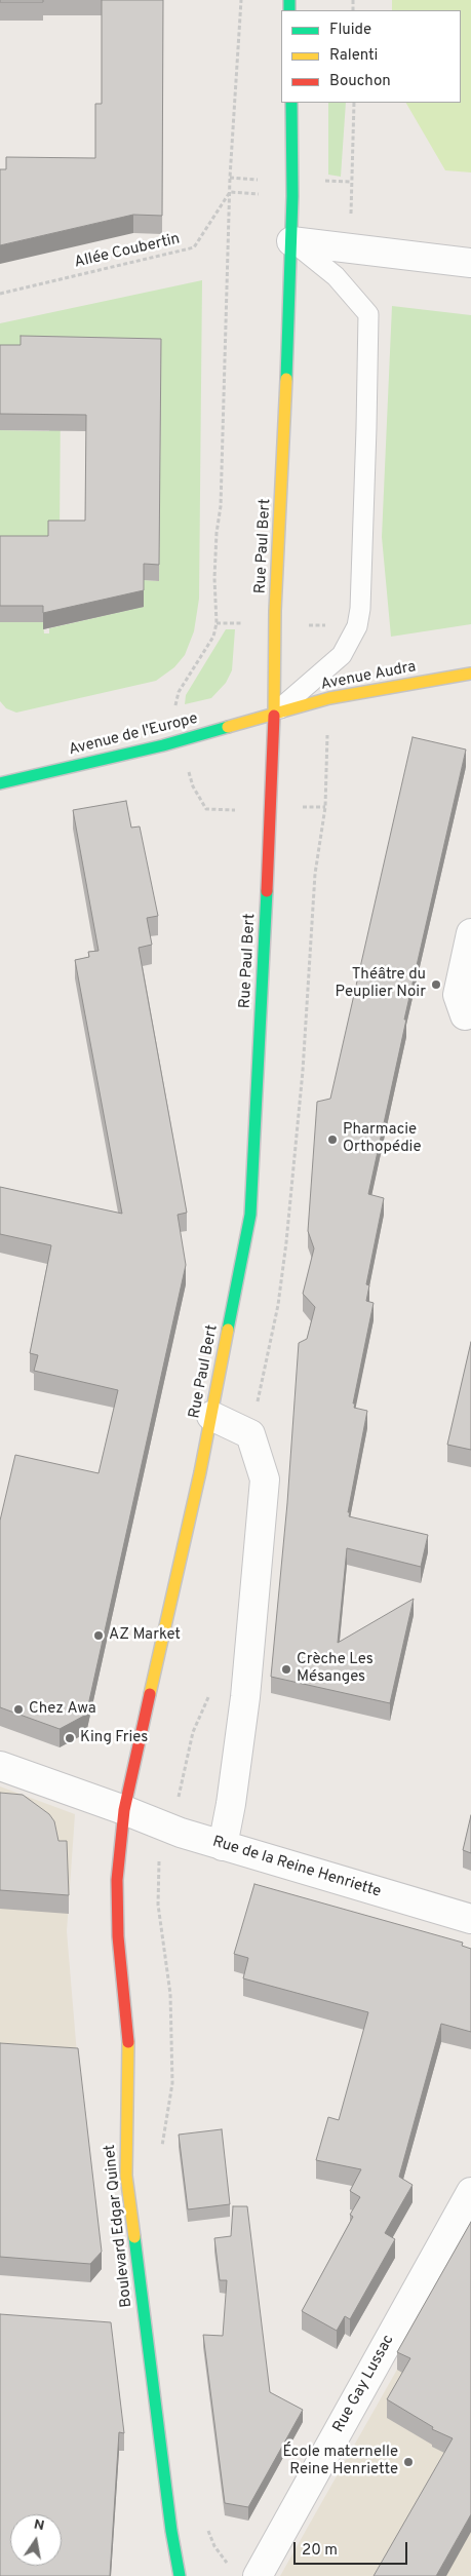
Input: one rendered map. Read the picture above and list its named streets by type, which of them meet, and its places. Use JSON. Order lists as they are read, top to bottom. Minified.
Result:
{"streets":{"street":["Rue Paul Bert","Avenue Audra","Avenue de l'Europe","Rue de la Reine Henriette","Boulevard Edgar Quinet","Rue Gay Lussac"],"path":["Allée Coubertin"]},"crossings":[["Rue Paul Bert","Avenue Audra"],["Rue Paul Bert","Avenue de l'Europe"],["Rue Paul Bert","Rue de la Reine Henriette"],["Rue Paul Bert","Boulevard Edgar Quinet"],["Avenue Audra","Avenue de l'Europe"],["Rue de la Reine Henriette","Boulevard Edgar Quinet"]],"places":["Théâtre du Peuplier Noir","Pharmacie Orthopédie","AZ Market","Crèche Les Mésanges","Chez Awa","King Fries","École maternelle Reine Henriette"],"legend":["Fluide","Ralenti","Bouchon"],"scale_bar":"20 m","north":"top"}
